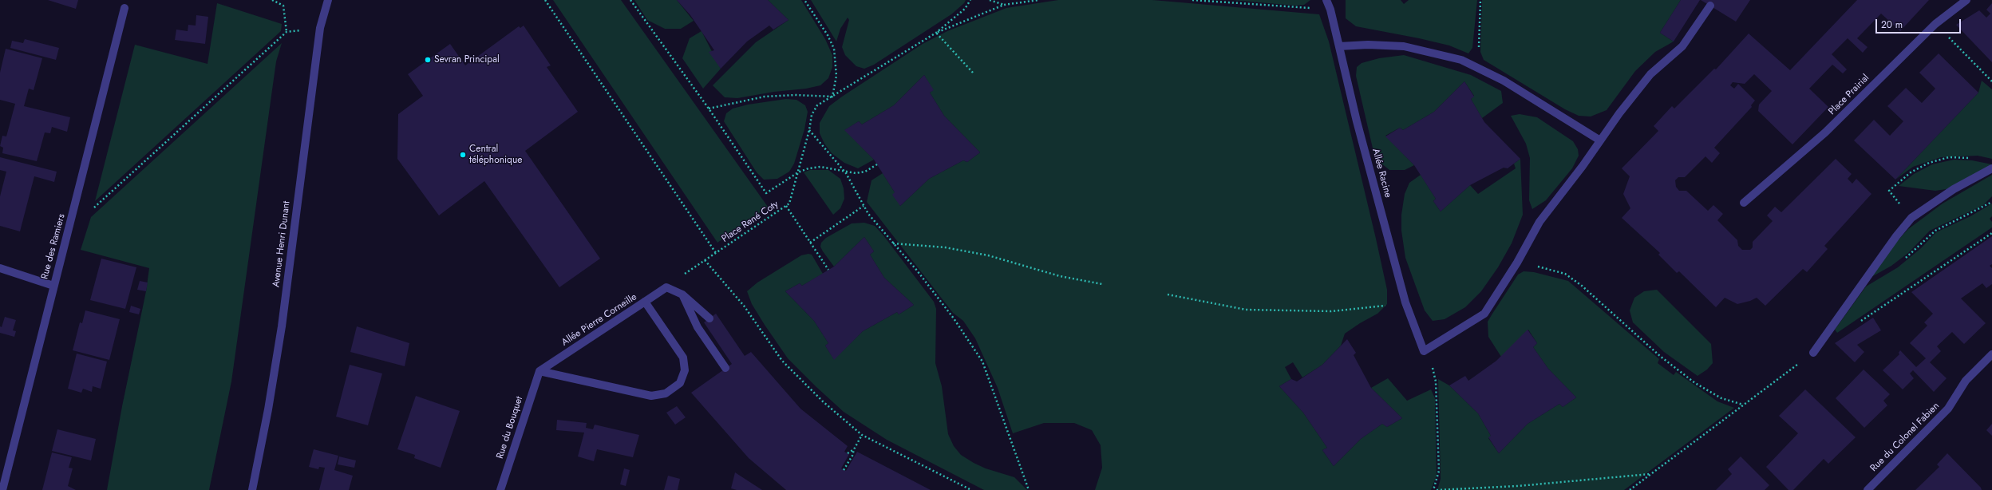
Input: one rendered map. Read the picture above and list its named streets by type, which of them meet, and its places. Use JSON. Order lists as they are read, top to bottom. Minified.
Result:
{"streets":{"street":["Place Prairial","Allée Racine","Avenue Henri Dunant","Rue des Ramiers","Allée Pierre Corneille","Rue du Bouquet","Rue du Colonel Fabien"],"path":["Place René Coty"]},"crossings":[["Allée Pierre Corneille","Rue du Bouquet"]],"places":["Sevran Principal","Central téléphonique"],"scale_bar":"20 m"}
